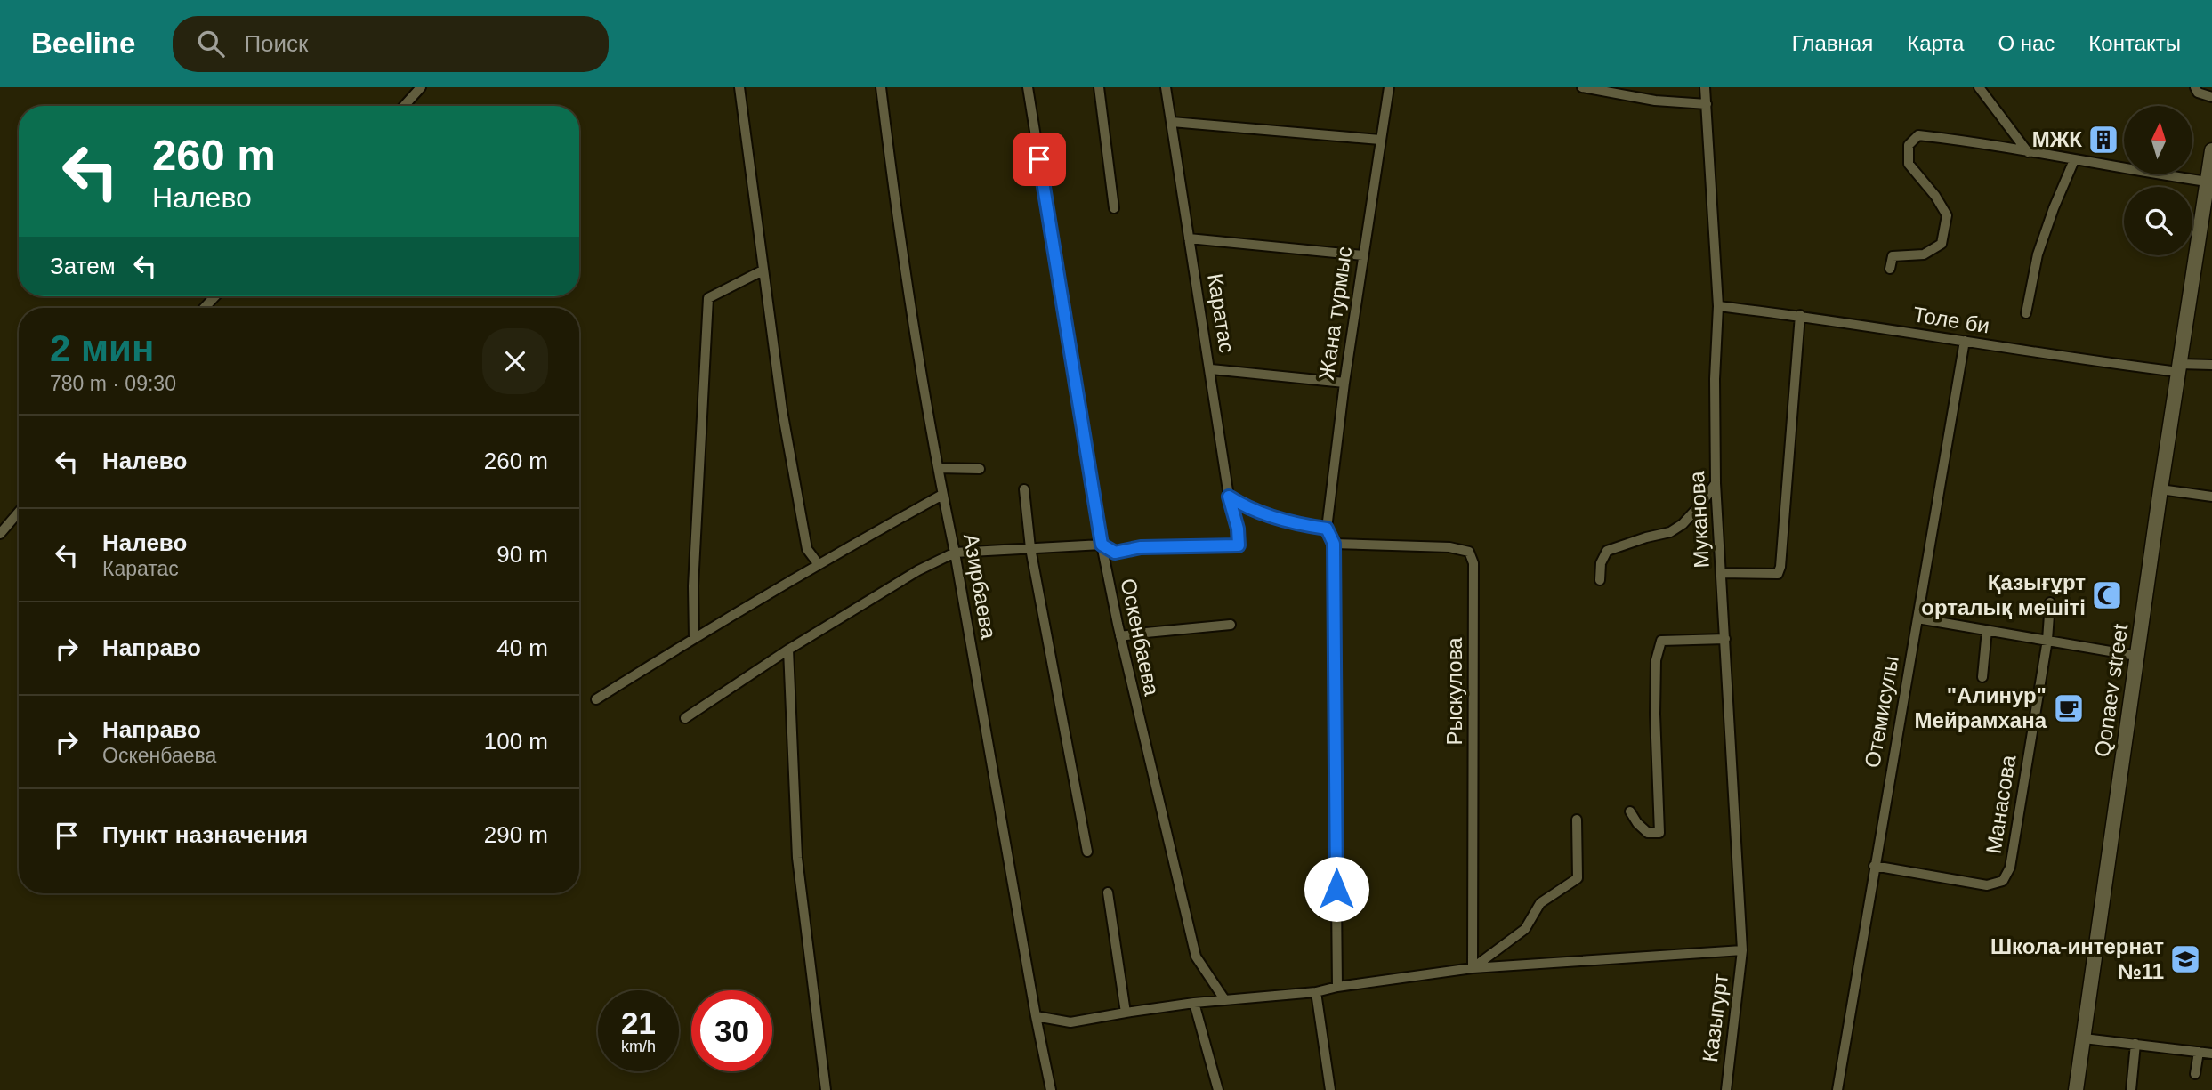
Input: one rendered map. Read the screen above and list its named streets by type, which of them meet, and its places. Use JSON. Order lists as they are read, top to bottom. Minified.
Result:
{"streets":{"main road":["Qonaev street"],"street":["Каратас","Жана турмыс","Толе би","Муканова","Азирбаева","Оскенбаева","Рыскулова","Отемисулы","Манасова","Казыгурт"]},"crossings":[["Каратас","Оскенбаева"],["Толе би","Муканова"],["Толе би","Qonaev street"],["Толе би","Отемисулы"],["Муканова","Казыгурт"],["Отемисулы","Манасова"]],"places":{"building":["МЖК"],"mosque":["Қазығұрт орталық мешіті"],"cafe":["\"Алинур\" Мейрамхана"],"school or university":["Школа-интернат №11"]},"north":"top","page":{"header":"Beeline","search":"Поиск","nav":["Главная","Карта","О нас","Контакты"],"turn":["260 m","Налево"],"then":"Затем","heading":["2 мин","780 m · 09:30"],"list":[{"name":"Налево","value":"260 m"},{"name":"Налево","note":"Каратас","value":"90 m"},{"name":"Направо","value":"40 m"},{"name":"Направо","note":"Оскенбаева","value":"100 m"},{"name":"Пункт назначения","value":"290 m"}],"speed":"21 km/h","limit":"30"}}
